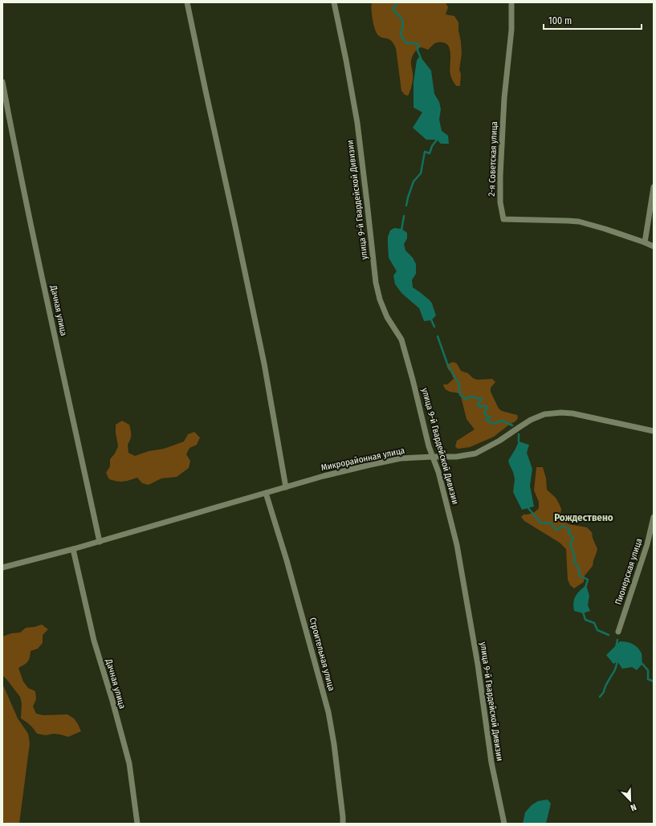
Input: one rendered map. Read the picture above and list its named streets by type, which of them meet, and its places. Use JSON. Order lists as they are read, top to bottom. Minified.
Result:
{"streets":{"street":["2-я Советская улица","улица 9-й Гвардейской Дивизии","Дачная улица","Микрорайонная улица","Пионерская улица","Строительная улица"]},"crossings":[["улица 9-й Гвардейской Дивизии","Микрорайонная улица"],["Дачная улица","Микрорайонная улица"],["Микрорайонная улица","Строительная улица"]],"districts":["Рождествено"],"scale_bar":"100 m","north":"bottom right"}
